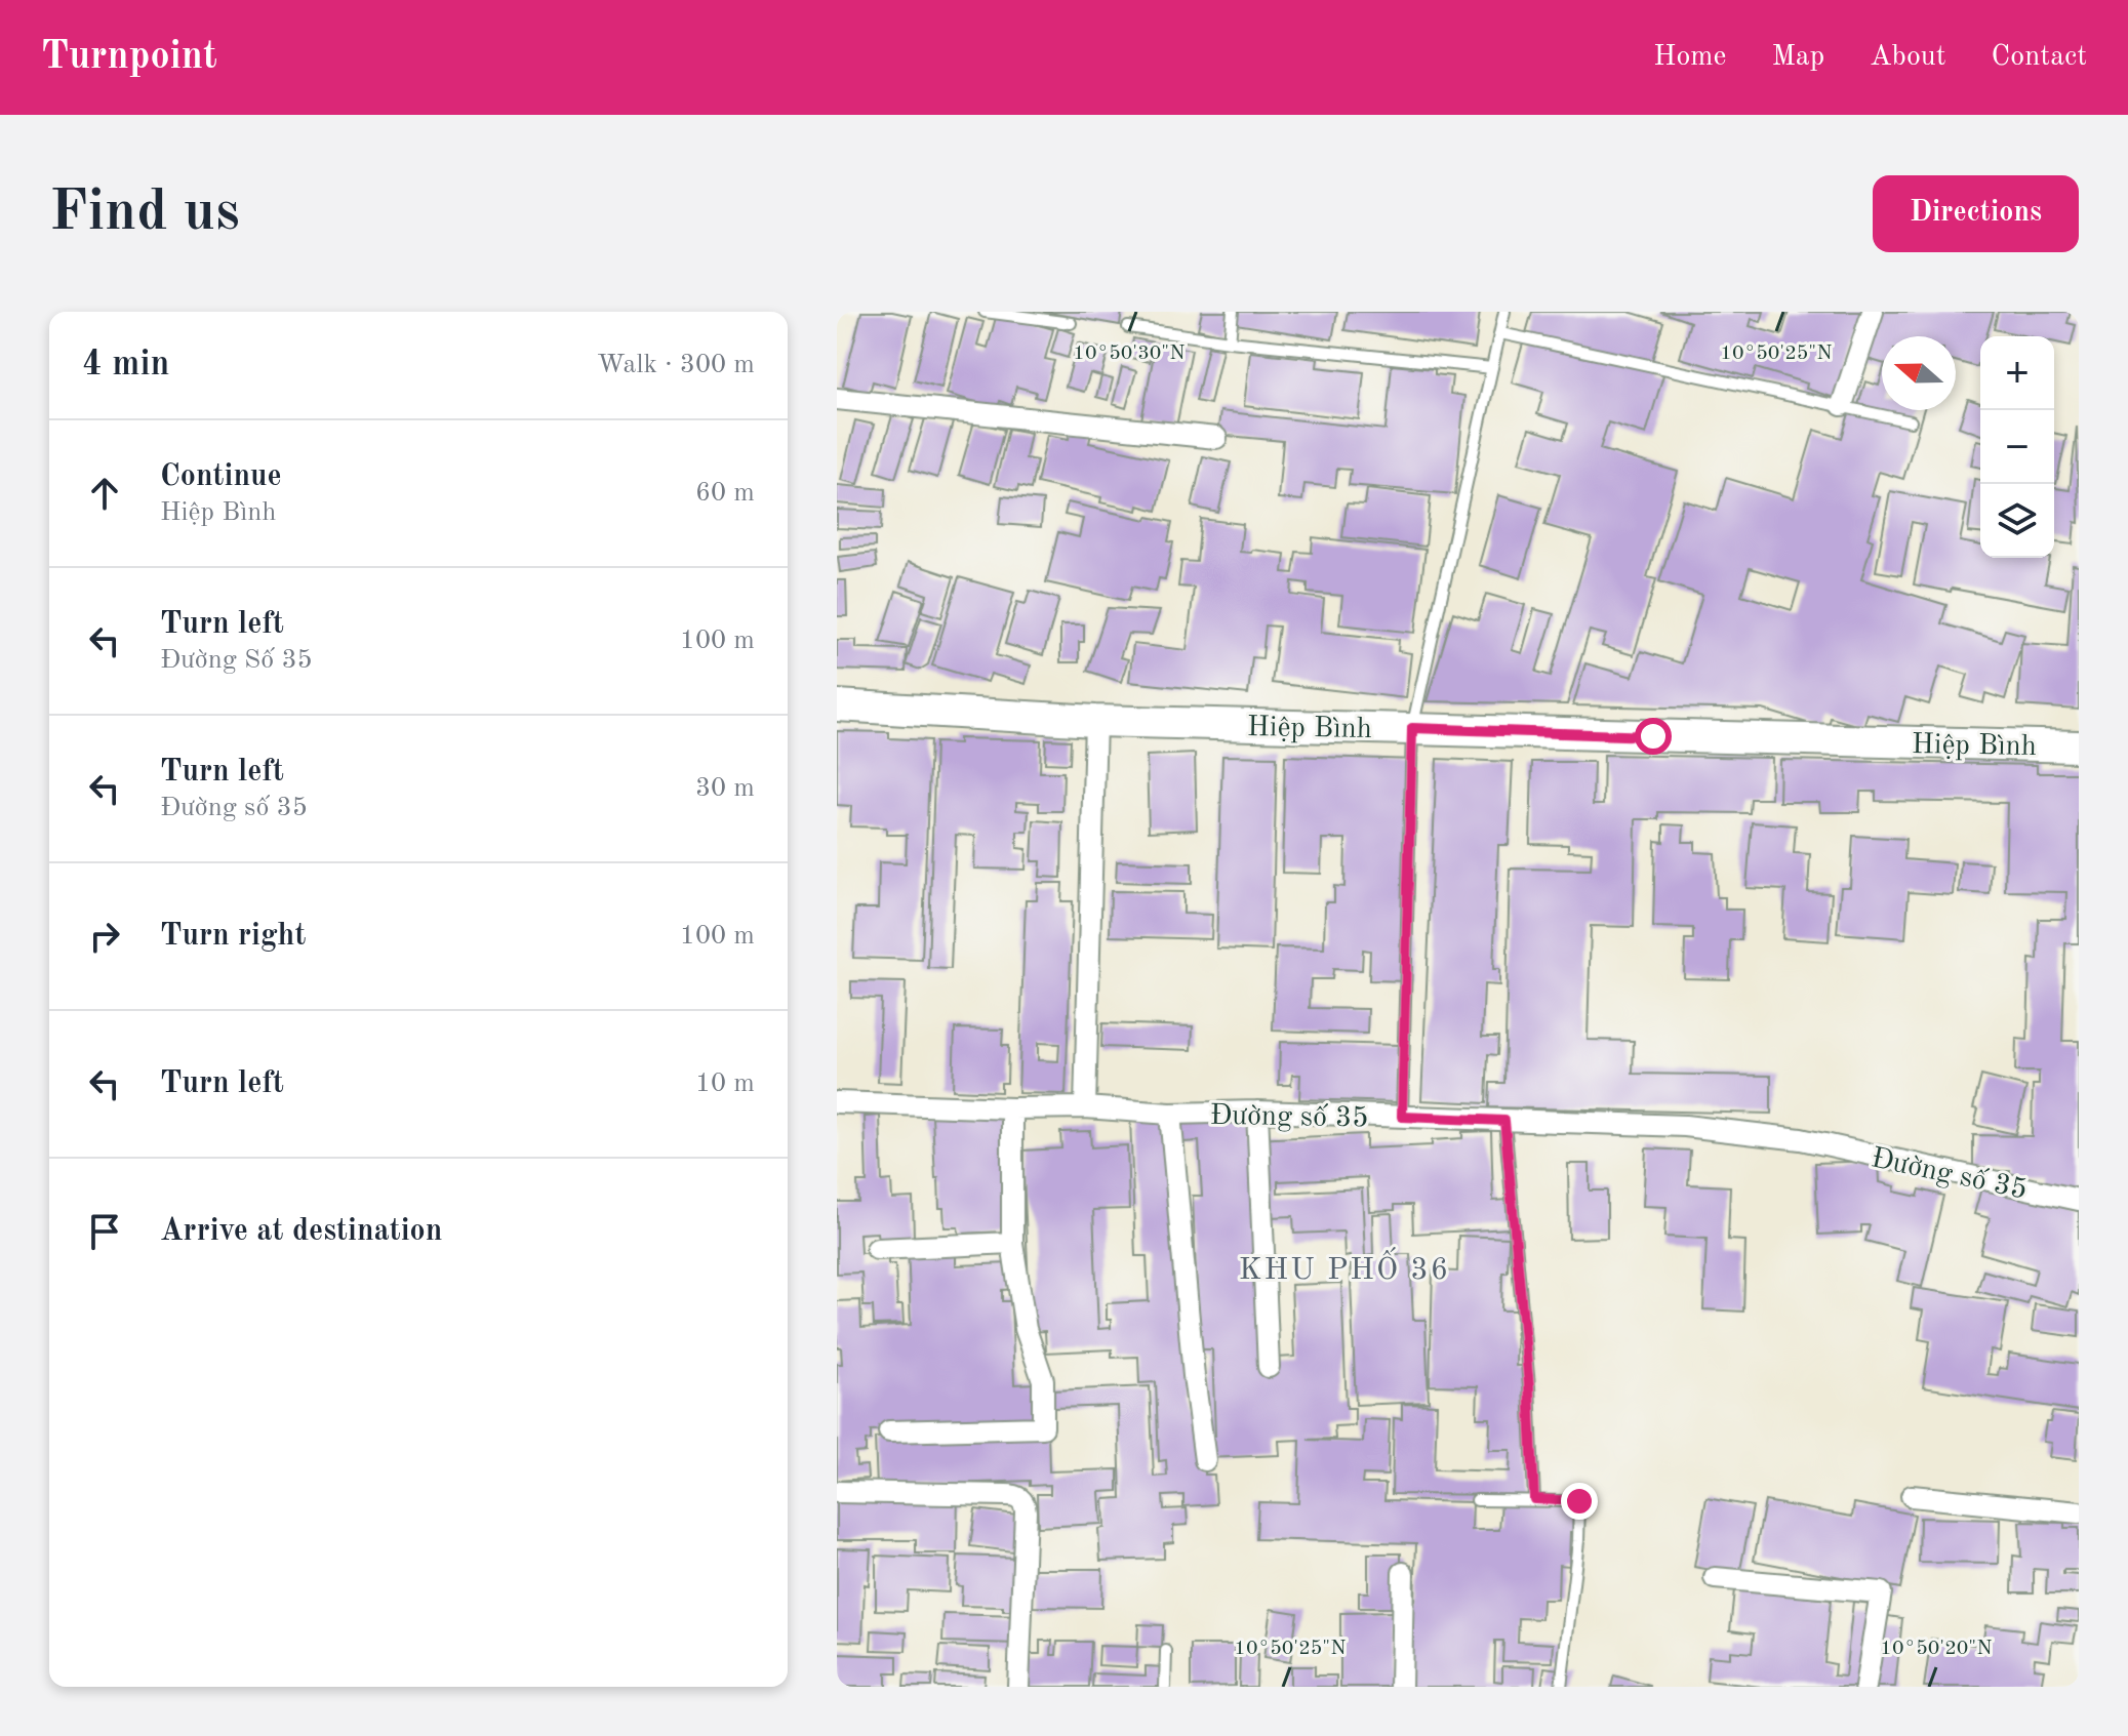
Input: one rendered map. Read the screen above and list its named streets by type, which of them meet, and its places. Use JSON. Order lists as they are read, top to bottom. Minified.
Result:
{"streets":{"main road":["Hiệp Bình"],"street":["Đường số 35"]},"crossings":[["Hiệp Bình","Đường số 35"]],"districts":["KHU PHỐ 36"],"north":"left","page":{"header":"Turnpoint","nav":["Home","Map","About","Contact"],"buttons":"Directions","title":"Find us","heading":["4 min","Walk · 300 m"],"map_buttons":["+","−"],"list":[["Continue","Hiệp Bình","60 m"],["Turn left","Đường Số 35","100 m"],["Turn left","Đường số 35","30 m"],["Turn right","100 m"],["Turn left","10 m"],"Arrive at destination"]},"coordinates":["10°50'30\"N","10°50'25\"N","10°50'20\"N"]}
